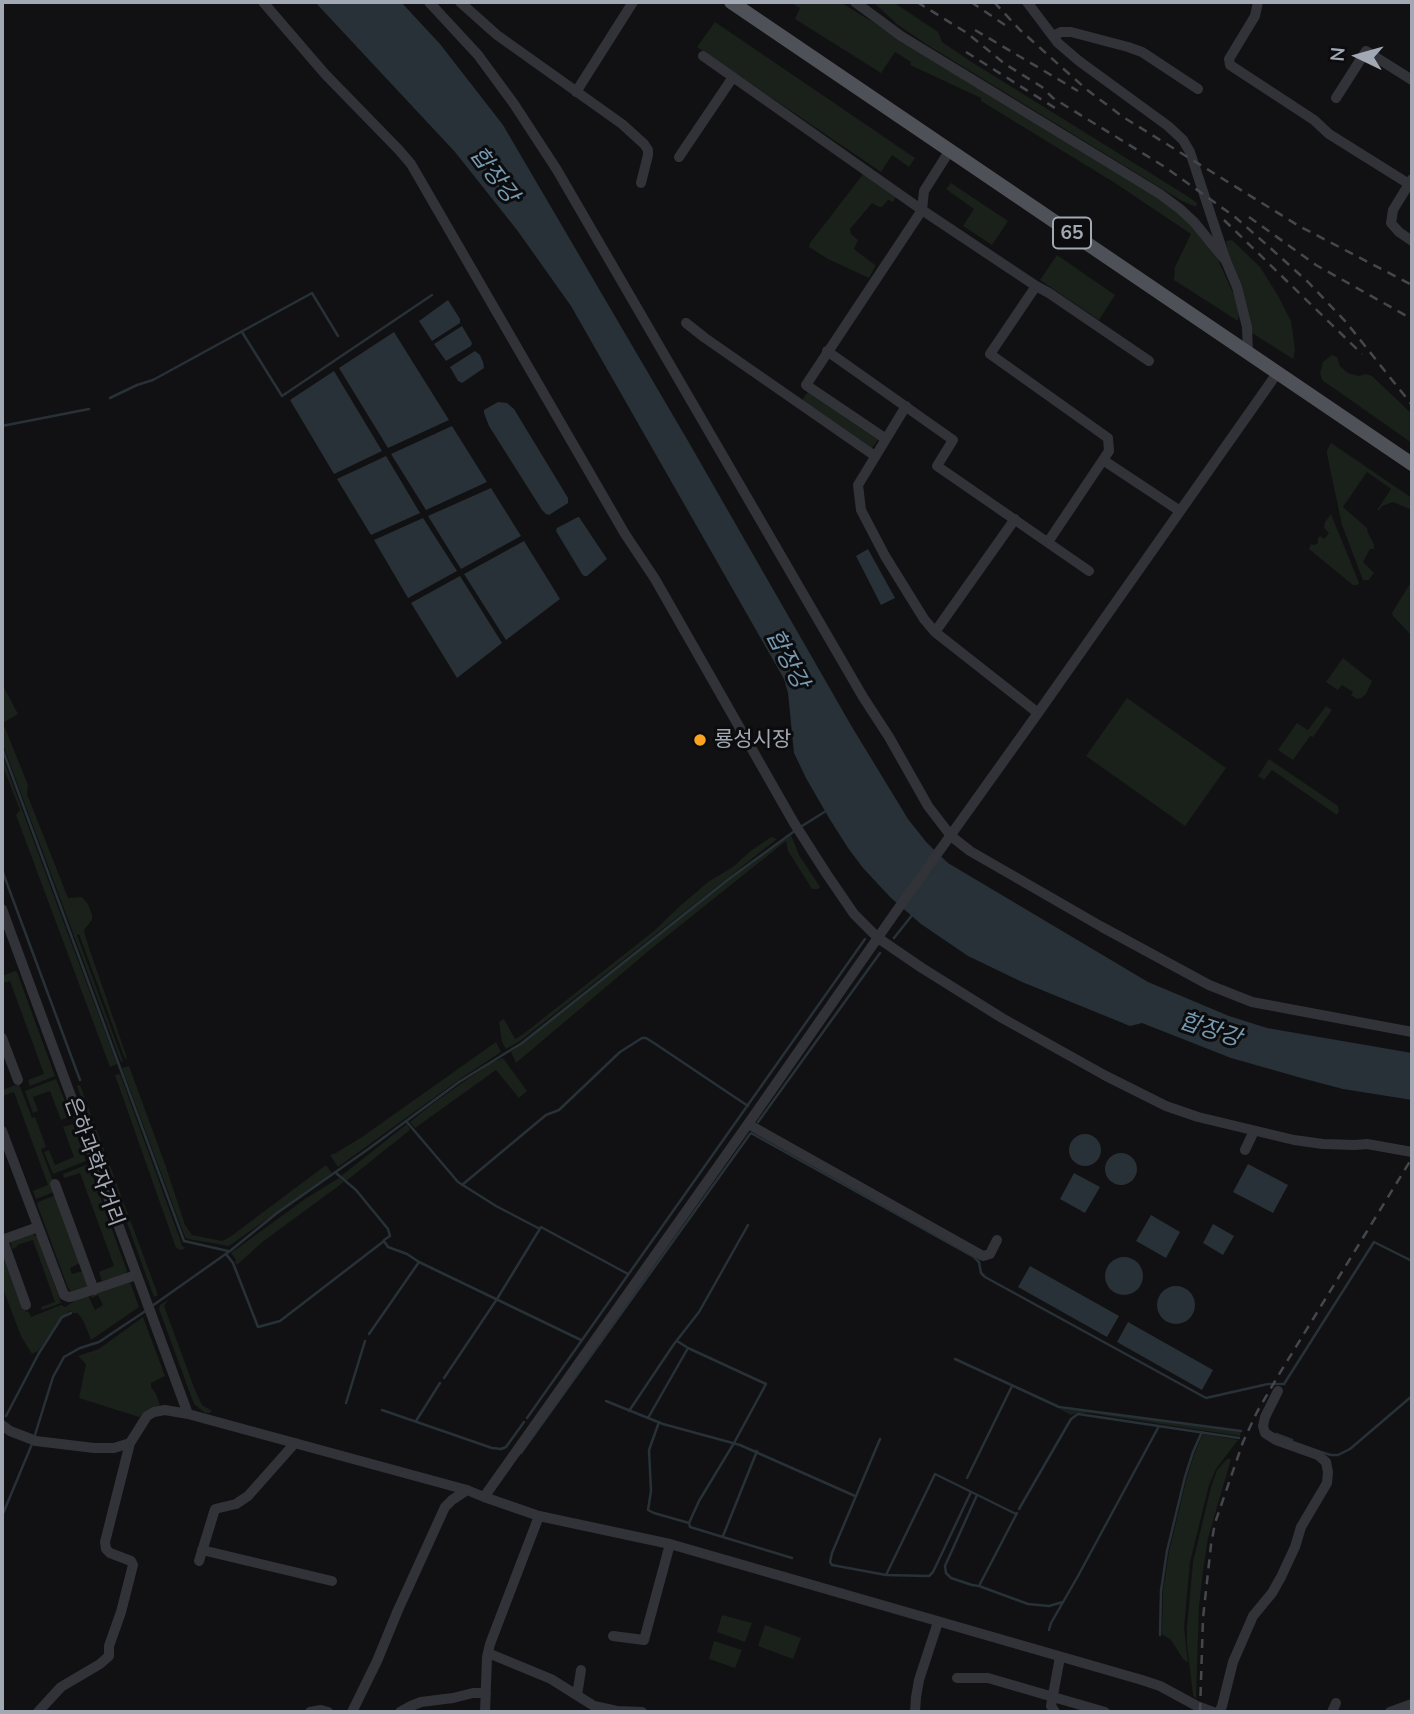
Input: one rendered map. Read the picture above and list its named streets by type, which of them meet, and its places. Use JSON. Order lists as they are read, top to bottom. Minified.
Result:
{"streets":{"main road":["65"],"street":["은하과학자거리"]},"water":["합장강"],"places":["룡성시장"],"north":"left"}
